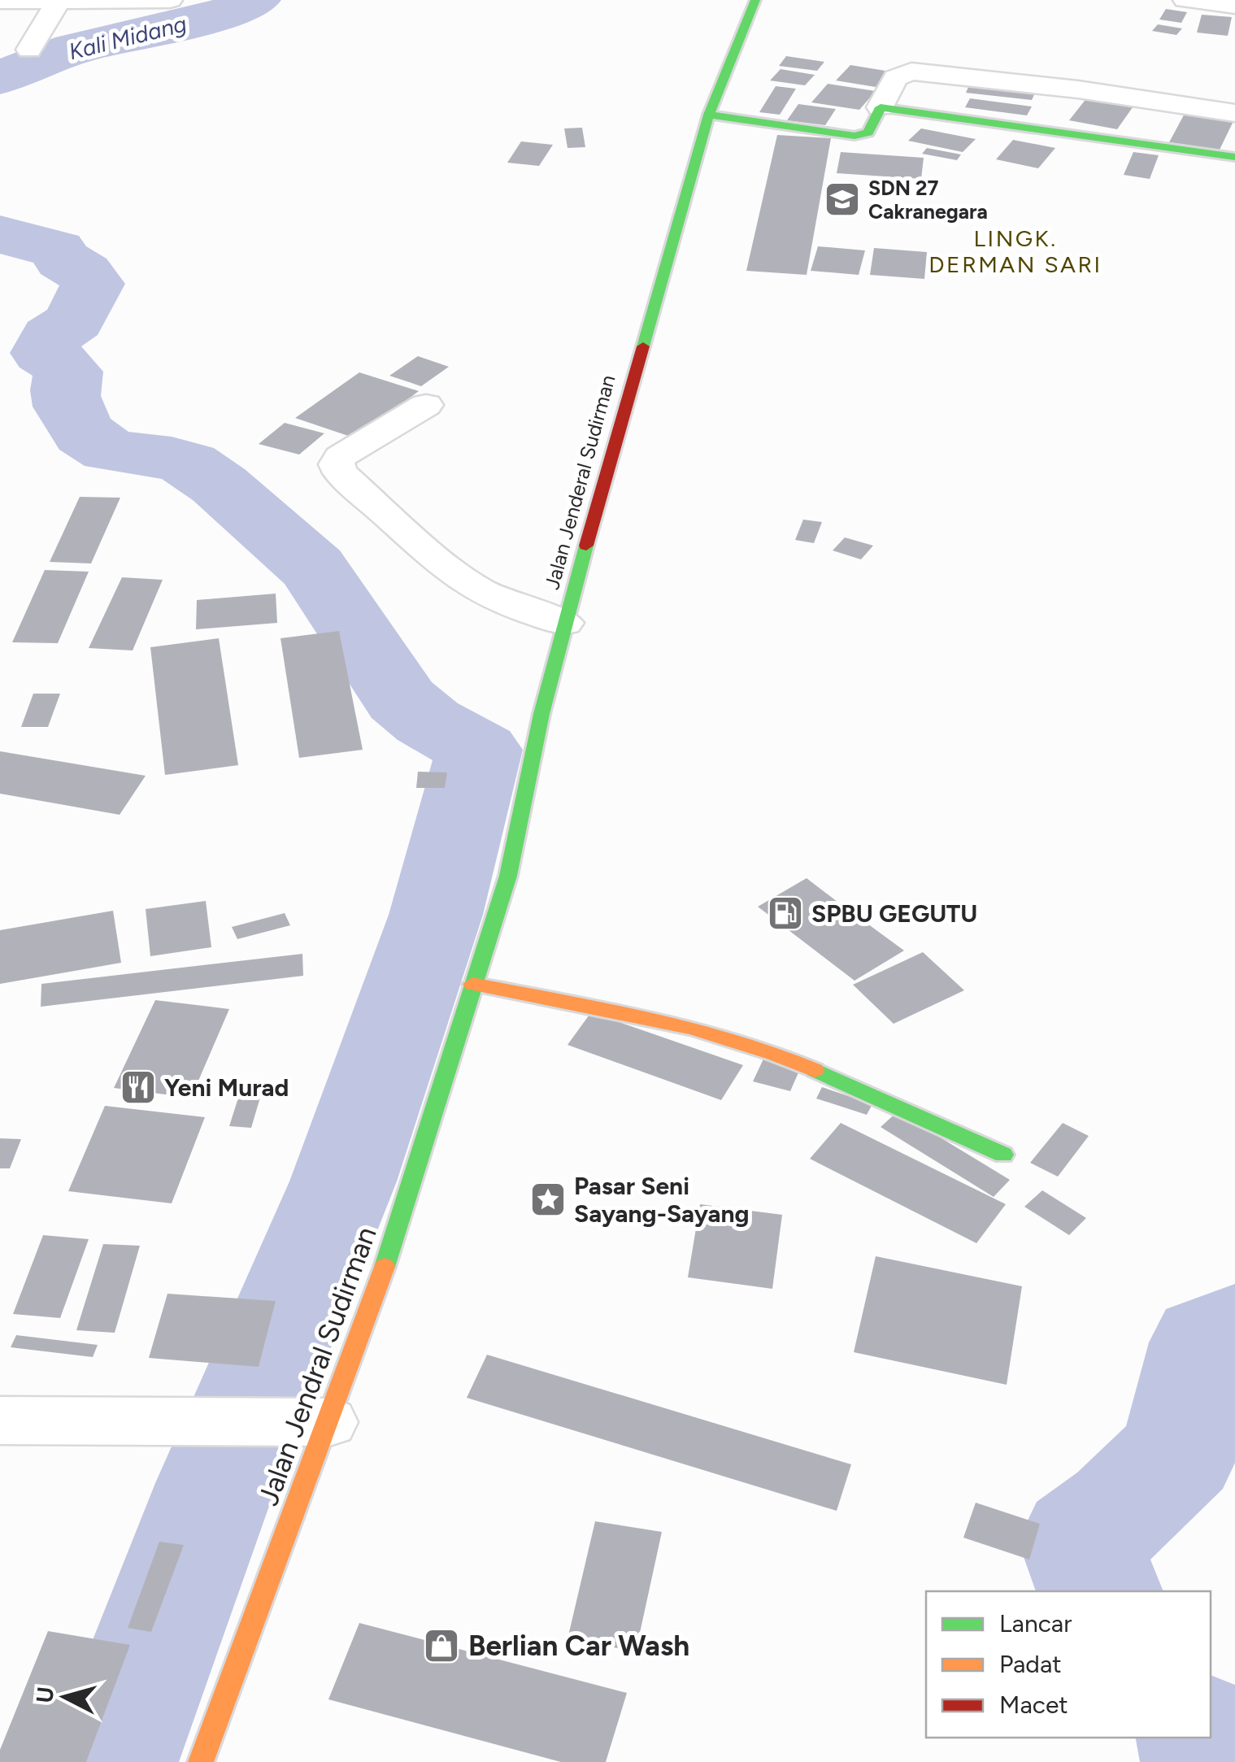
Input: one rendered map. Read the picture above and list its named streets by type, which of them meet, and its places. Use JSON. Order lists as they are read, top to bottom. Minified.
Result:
{"streets":{"main road":["Jalan Jenderal Sudirman","Jalan Jendral Sudirman"]},"crossings":[["Jalan Jenderal Sudirman","Jalan Jendral Sudirman"]],"districts":["LINGK. DERMAN SARI"],"water":["Kali Midang"],"places":{"school or university":["SDN 27 Cakranegara"],"fuel station":["SPBU GEGUTU"],"restaurant":["Yeni Murad"],"place":["Pasar Seni Sayang-Sayang"],"shop":["Berlian Car Wash"]},"legend":["Lancar","Padat","Macet"],"north":"left"}
